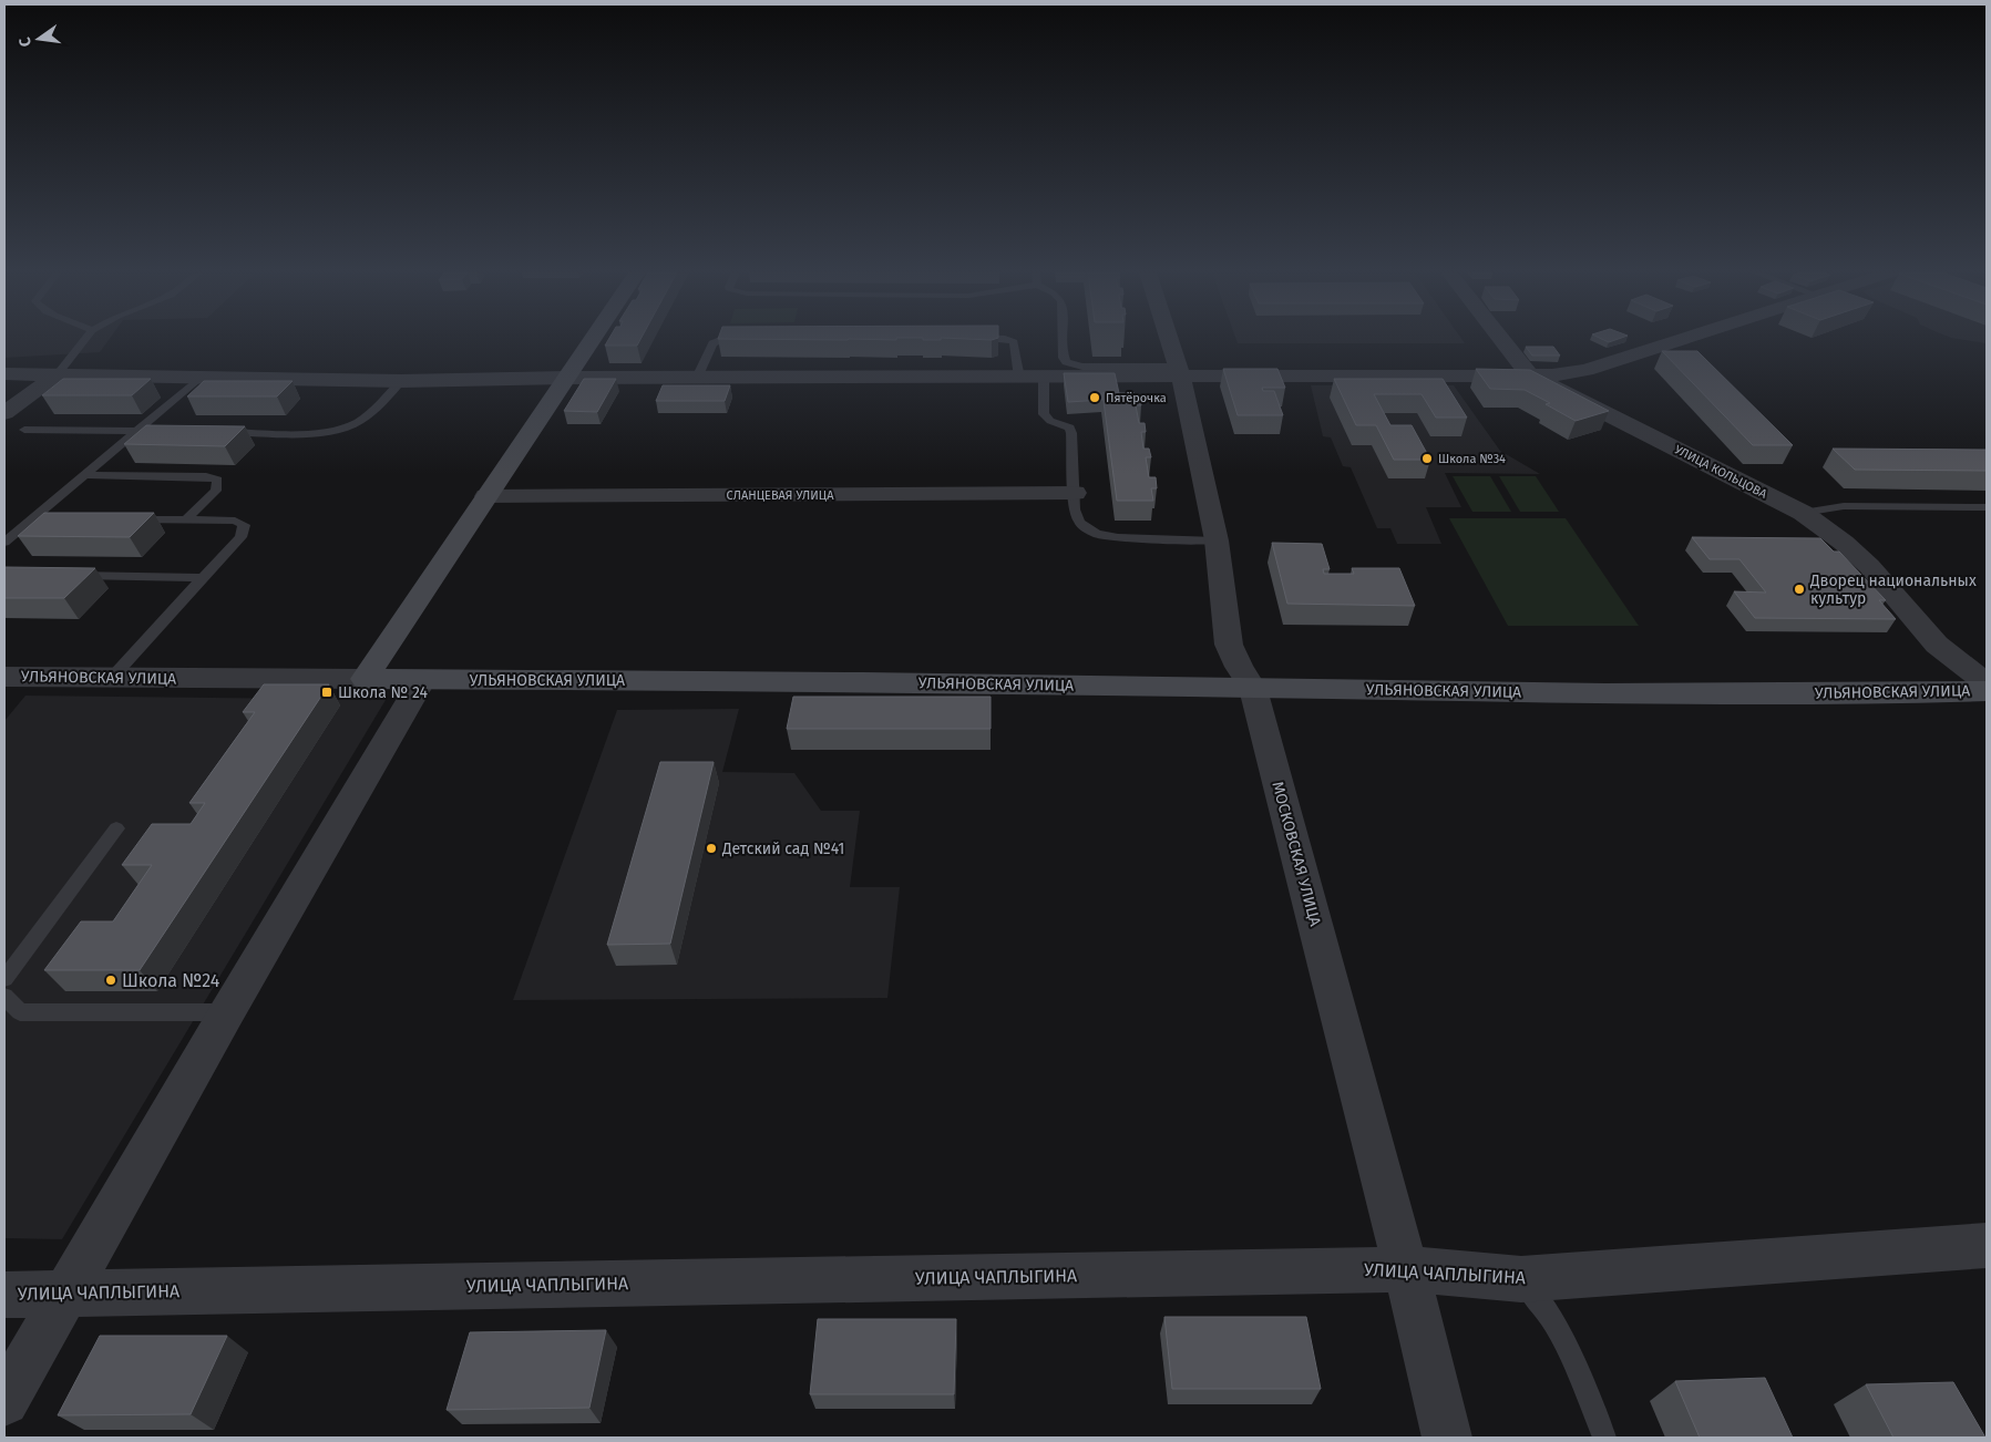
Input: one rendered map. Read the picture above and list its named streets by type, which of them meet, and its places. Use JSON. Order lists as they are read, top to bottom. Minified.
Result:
{"streets":{"main road":["УЛЬЯНОВСКАЯ УЛИЦА"],"street":["УЛИЦА КОЛЬЦОВА","СЛАНЦЕВАЯ УЛИЦА","МОСКОВСКАЯ УЛИЦА","УЛИЦА ЧАПЛЫГИНА"]},"crossings":[["УЛЬЯНОВСКАЯ УЛИЦА","МОСКОВСКАЯ УЛИЦА"],["МОСКОВСКАЯ УЛИЦА","УЛИЦА ЧАПЛЫГИНА"]],"places":{"other":["Пятёрочка","Школа №34","Дворец национальных культур","Детский сад №41","Школа №24"],"transit":["Школа № 24"]},"north":"left"}
